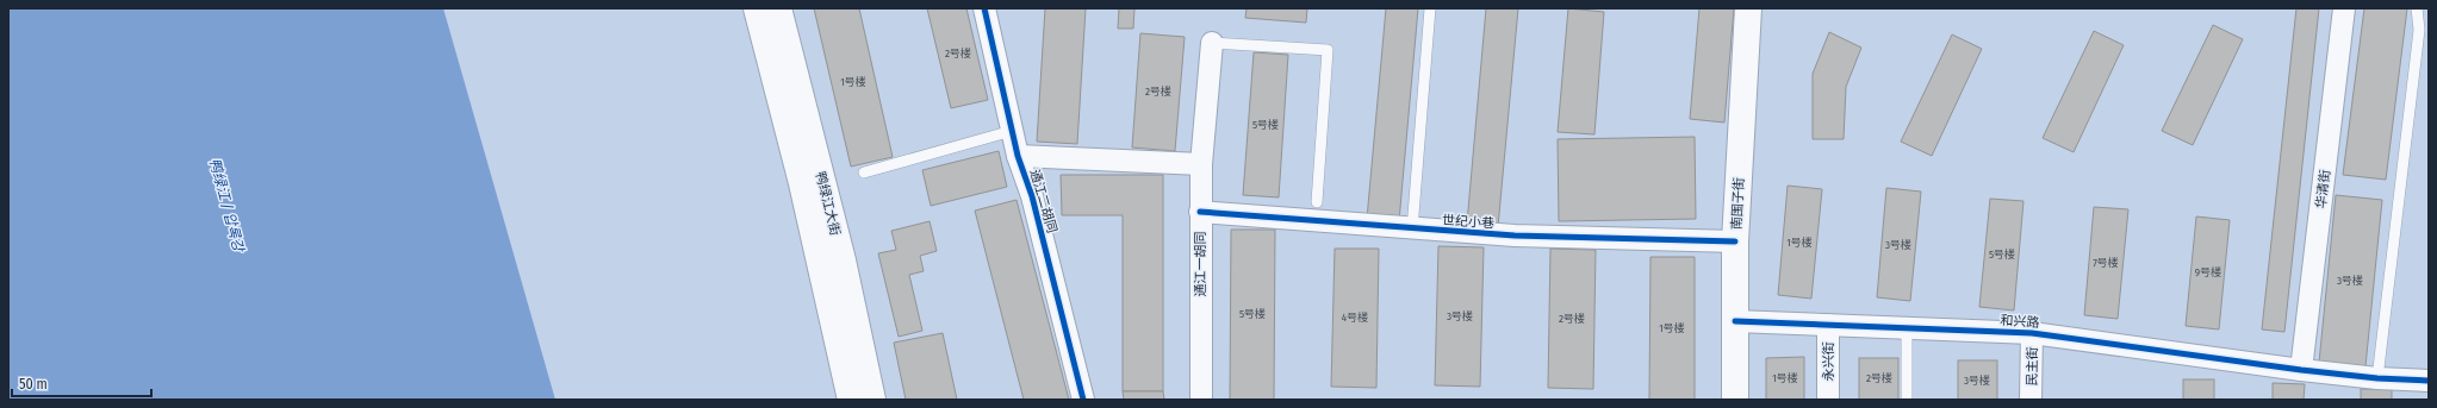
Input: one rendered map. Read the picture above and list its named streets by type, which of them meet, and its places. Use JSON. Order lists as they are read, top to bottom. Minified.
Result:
{"streets":{"main road":["鸭绿江大街","南围子街"],"street":["华清街","通江二胡同","世纪小巷","通江一胡同","和兴路","永兴街","民主街"]},"crossings":[["华清街","和兴路"],["南围子街","世纪小巷"],["南围子街","和兴路"],["世纪小巷","通江一胡同"],["和兴路","永兴街"],["和兴路","民主街"]],"water":["鸭绿江 / 압록강"],"house_numbers":["2号楼","1号楼","2号楼","5号楼","1号楼","3号楼","5号楼","7号楼","9号楼","3号楼","5号楼","3号楼","4号楼","2号楼","1号楼","1号楼","2号楼","3号楼"],"scale_bar":"50 m"}
